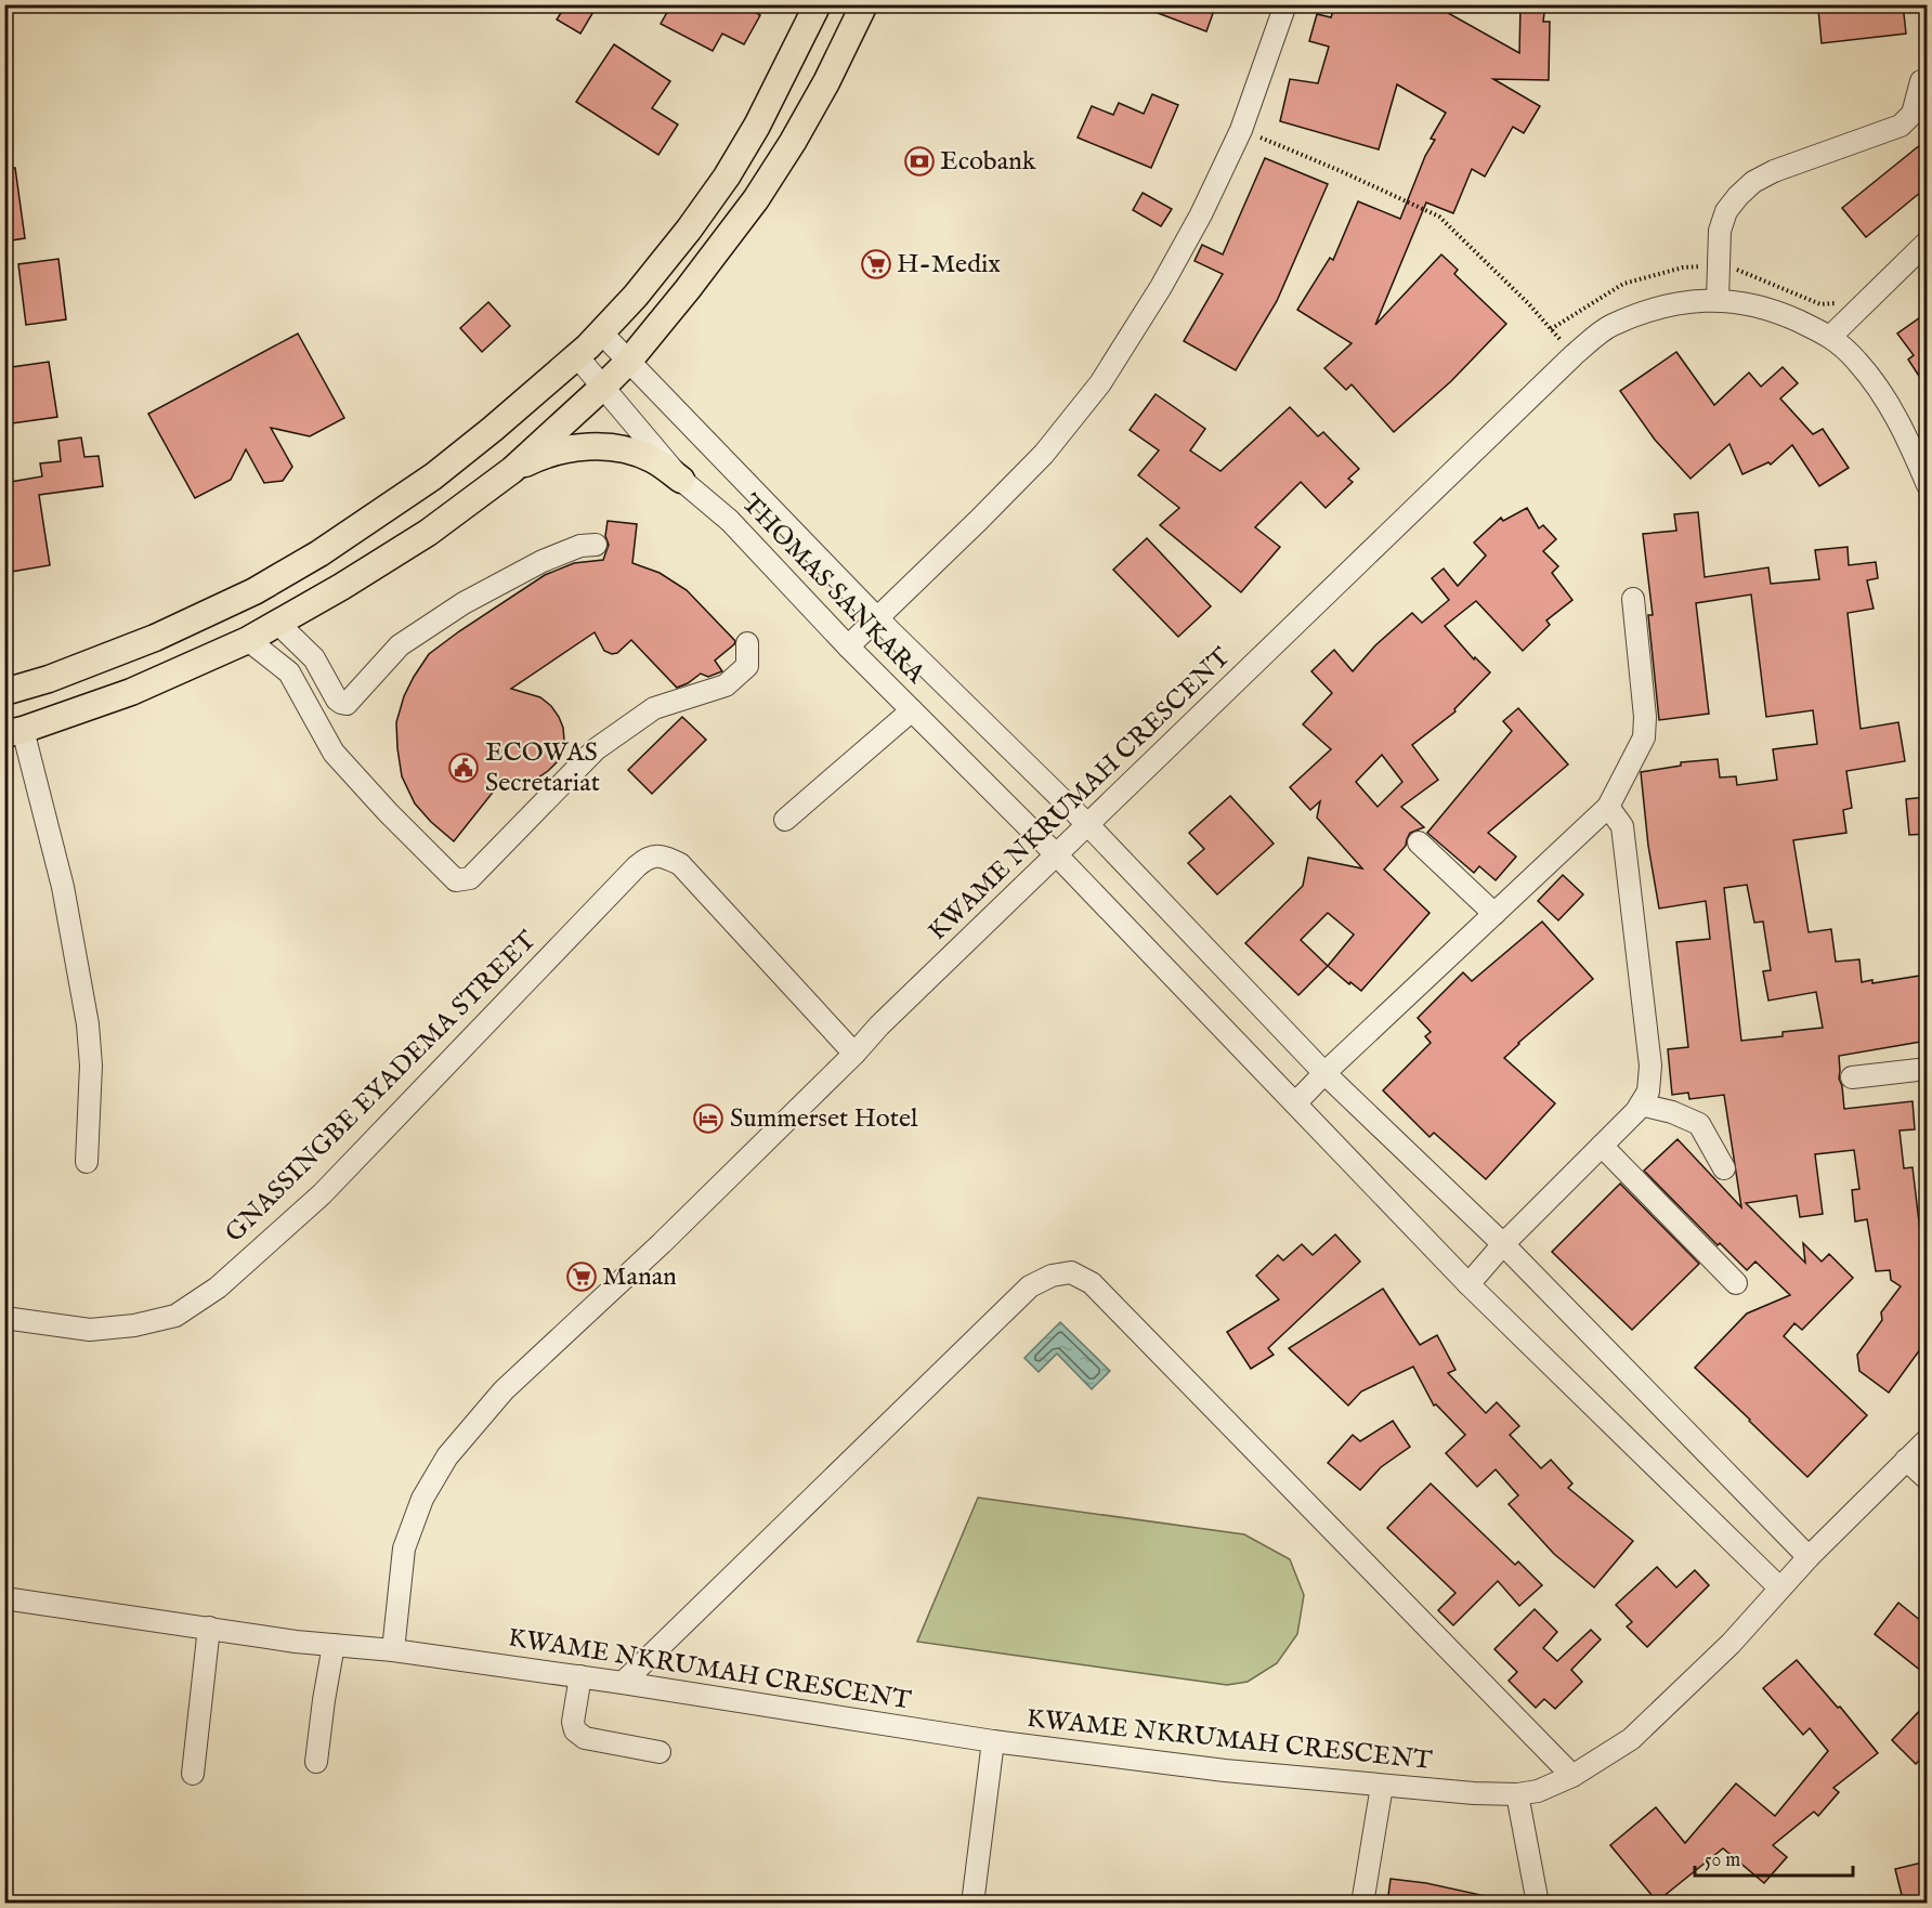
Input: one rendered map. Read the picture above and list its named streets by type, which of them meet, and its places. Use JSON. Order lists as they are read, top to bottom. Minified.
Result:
{"streets":{"street":["THOMAS SANKARA","KWAME NKRUMAH CRESCENT","GNASSINGBE EYADEMA STREET"]},"crossings":[["THOMAS SANKARA","KWAME NKRUMAH CRESCENT"],["KWAME NKRUMAH CRESCENT","GNASSINGBE EYADEMA STREET"]],"places":{"bank":["Ecobank"],"supermarket":["H-Medix","Manan"],"public building":["ECOWAS Secretariat"],"hotel":["Summerset Hotel"]},"scale_bar":"50 m"}
